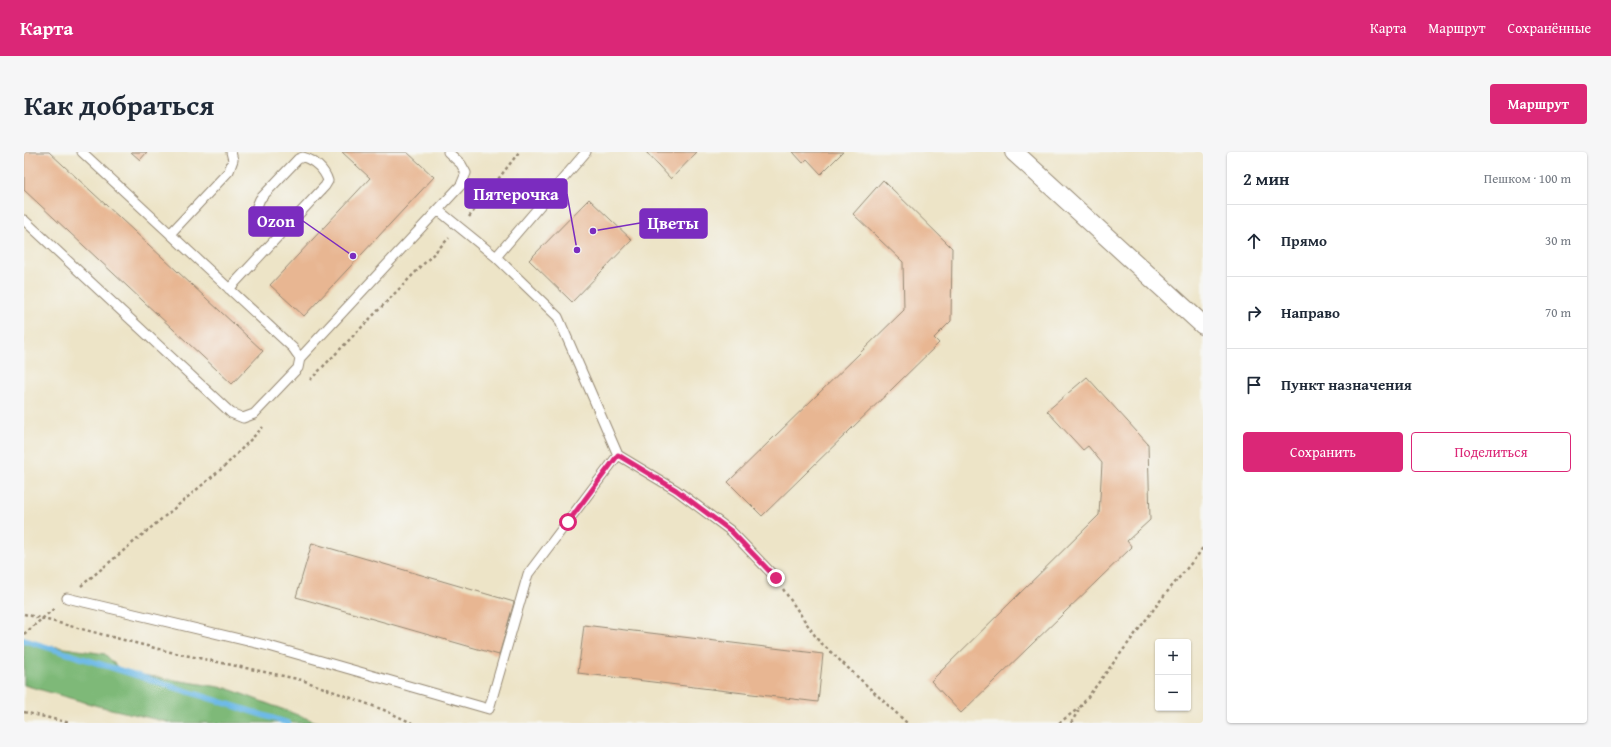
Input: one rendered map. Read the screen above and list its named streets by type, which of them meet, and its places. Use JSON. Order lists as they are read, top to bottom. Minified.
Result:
{"places":["Цветы","Пятерочка","Ozon"],"page":{"header":"Карта","nav":["Карта","Маршрут","Сохранённые"],"title":"Как добраться","buttons":["Маршрут",["Сохранить","Поделиться"]],"heading":["2 мин","Пешком · 100 m"],"list":[["Прямо","30 m"],["Направо","70 m"],"Пункт назначения"],"map_buttons":["+","−"]}}
